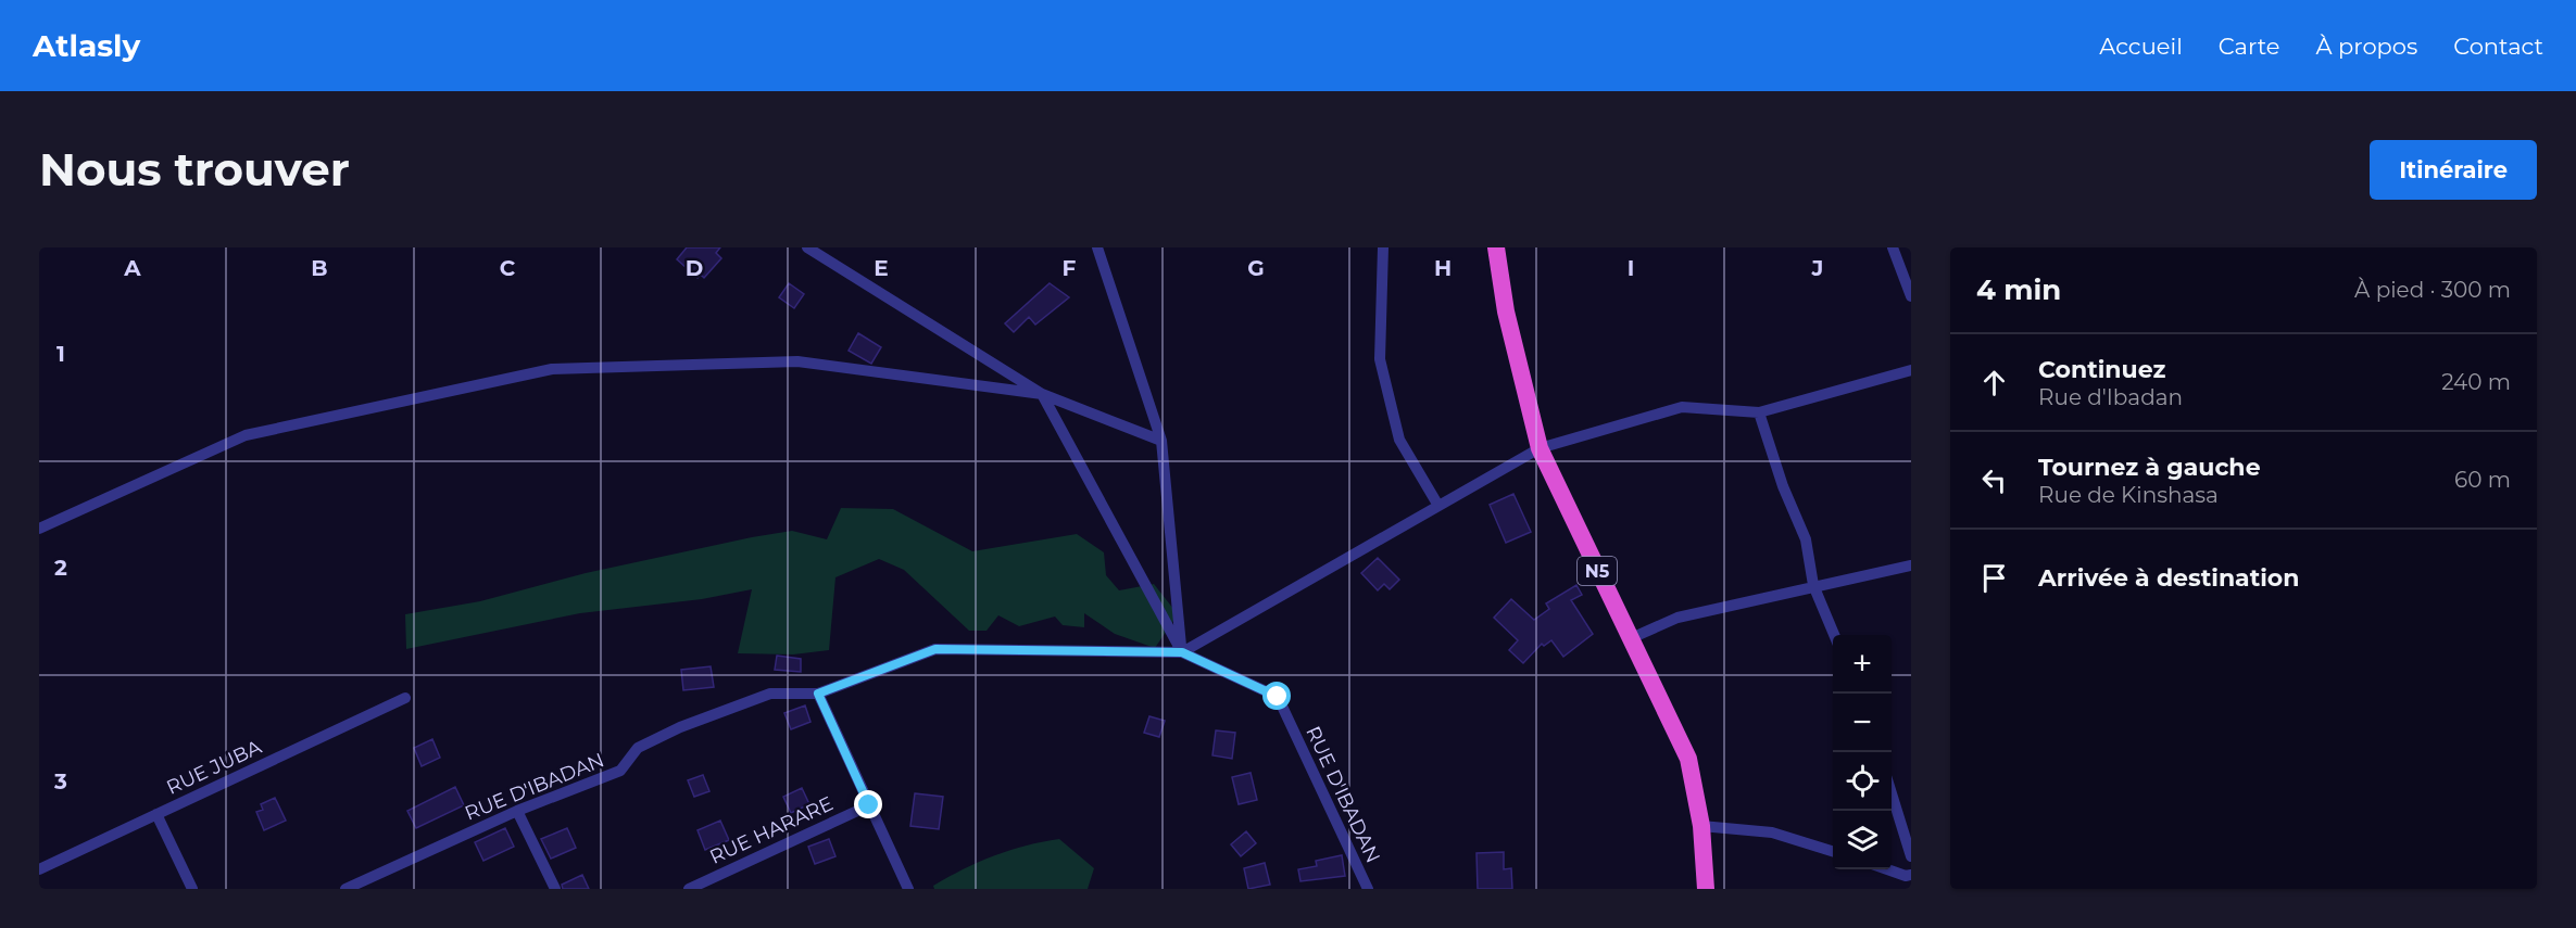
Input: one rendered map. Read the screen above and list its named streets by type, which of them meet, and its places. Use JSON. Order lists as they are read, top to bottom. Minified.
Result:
{"streets":{"highway":["N5"],"street":["RUE JUBA","RUE D'IBADAN","RUE HARARE"]},"page":{"header":"Atlasly","nav":["Accueil","Carte","À propos","Contact"],"buttons":"Itinéraire","title":"Nous trouver","heading":["4 min","À pied · 300 m"],"list":[["Continuez","Rue d'Ibadan","240 m"],["Tournez à gauche","Rue de Kinshasa","60 m"],"Arrivée à destination"],"map_buttons":["+","−"]},"grid":{"columns":["A","B","C","D","E","F","G","H","I","J"],"rows":["1","2","3"]}}
